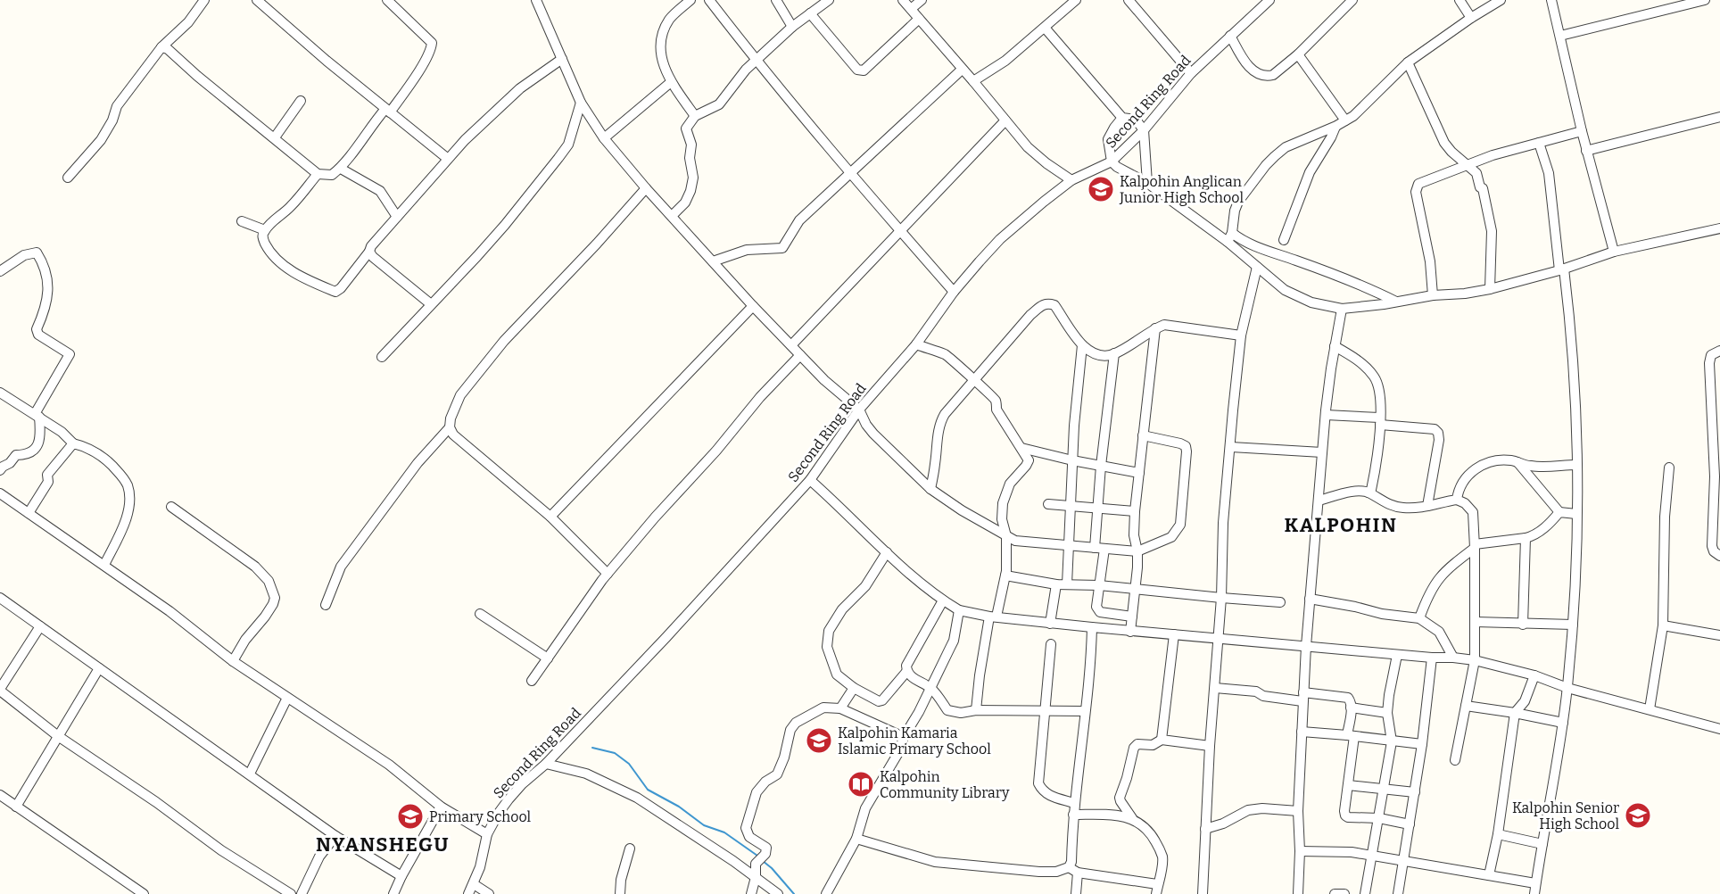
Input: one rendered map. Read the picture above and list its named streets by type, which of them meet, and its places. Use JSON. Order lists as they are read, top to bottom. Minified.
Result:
{"streets":{"street":["Second Ring Road"]},"districts":["KALPOHIN","NYANSHEGU"],"places":{"school or university":["Kalpohin Anglican Junior High School","Kalpohin Kamaria Islamic Primary School","Kalpohin Senior High School","Primary School"],"library":["Kalpohin Community Library"]}}
